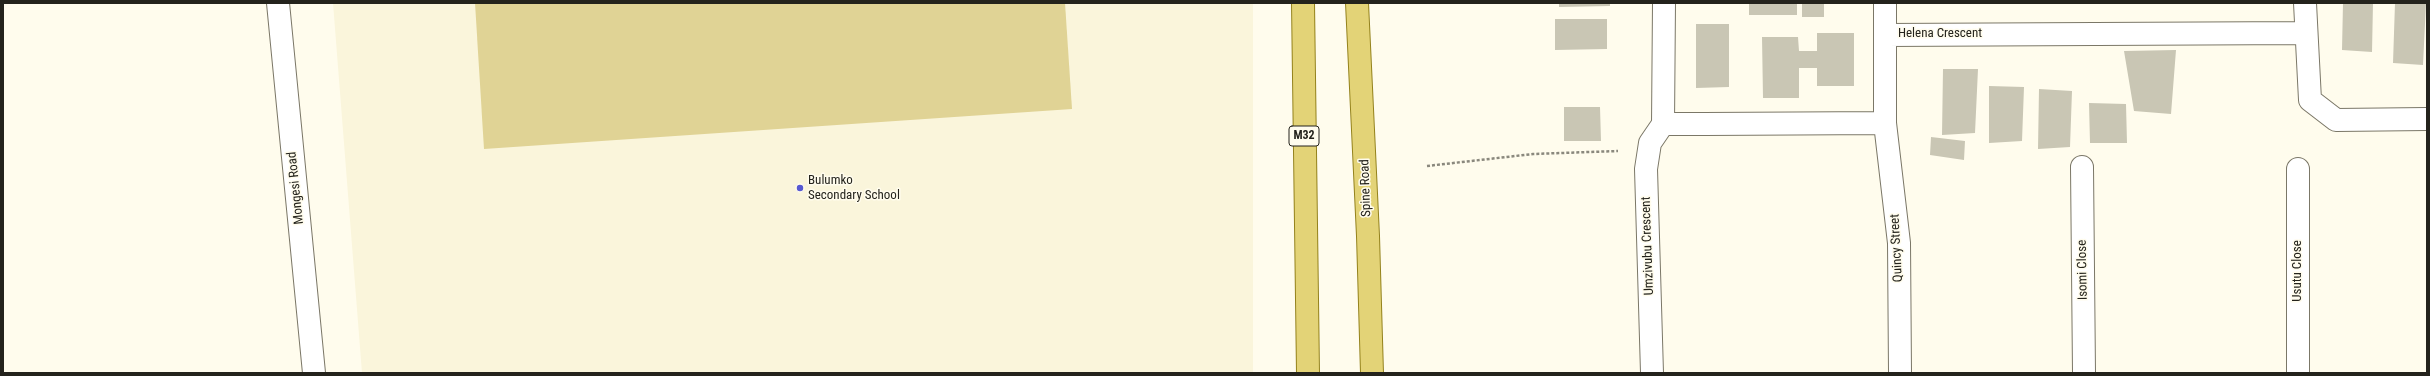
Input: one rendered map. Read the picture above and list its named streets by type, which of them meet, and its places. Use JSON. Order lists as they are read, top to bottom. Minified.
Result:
{"streets":{"main road":["M32","Spine Road"],"street":["Helena Crescent","Mongesi Road","Umzivubu Crescent","Quincy Street","Isomi Close","Usutu Close"]},"crossings":[["Helena Crescent","Quincy Street"]],"places":["Bulumko Secondary School"]}
